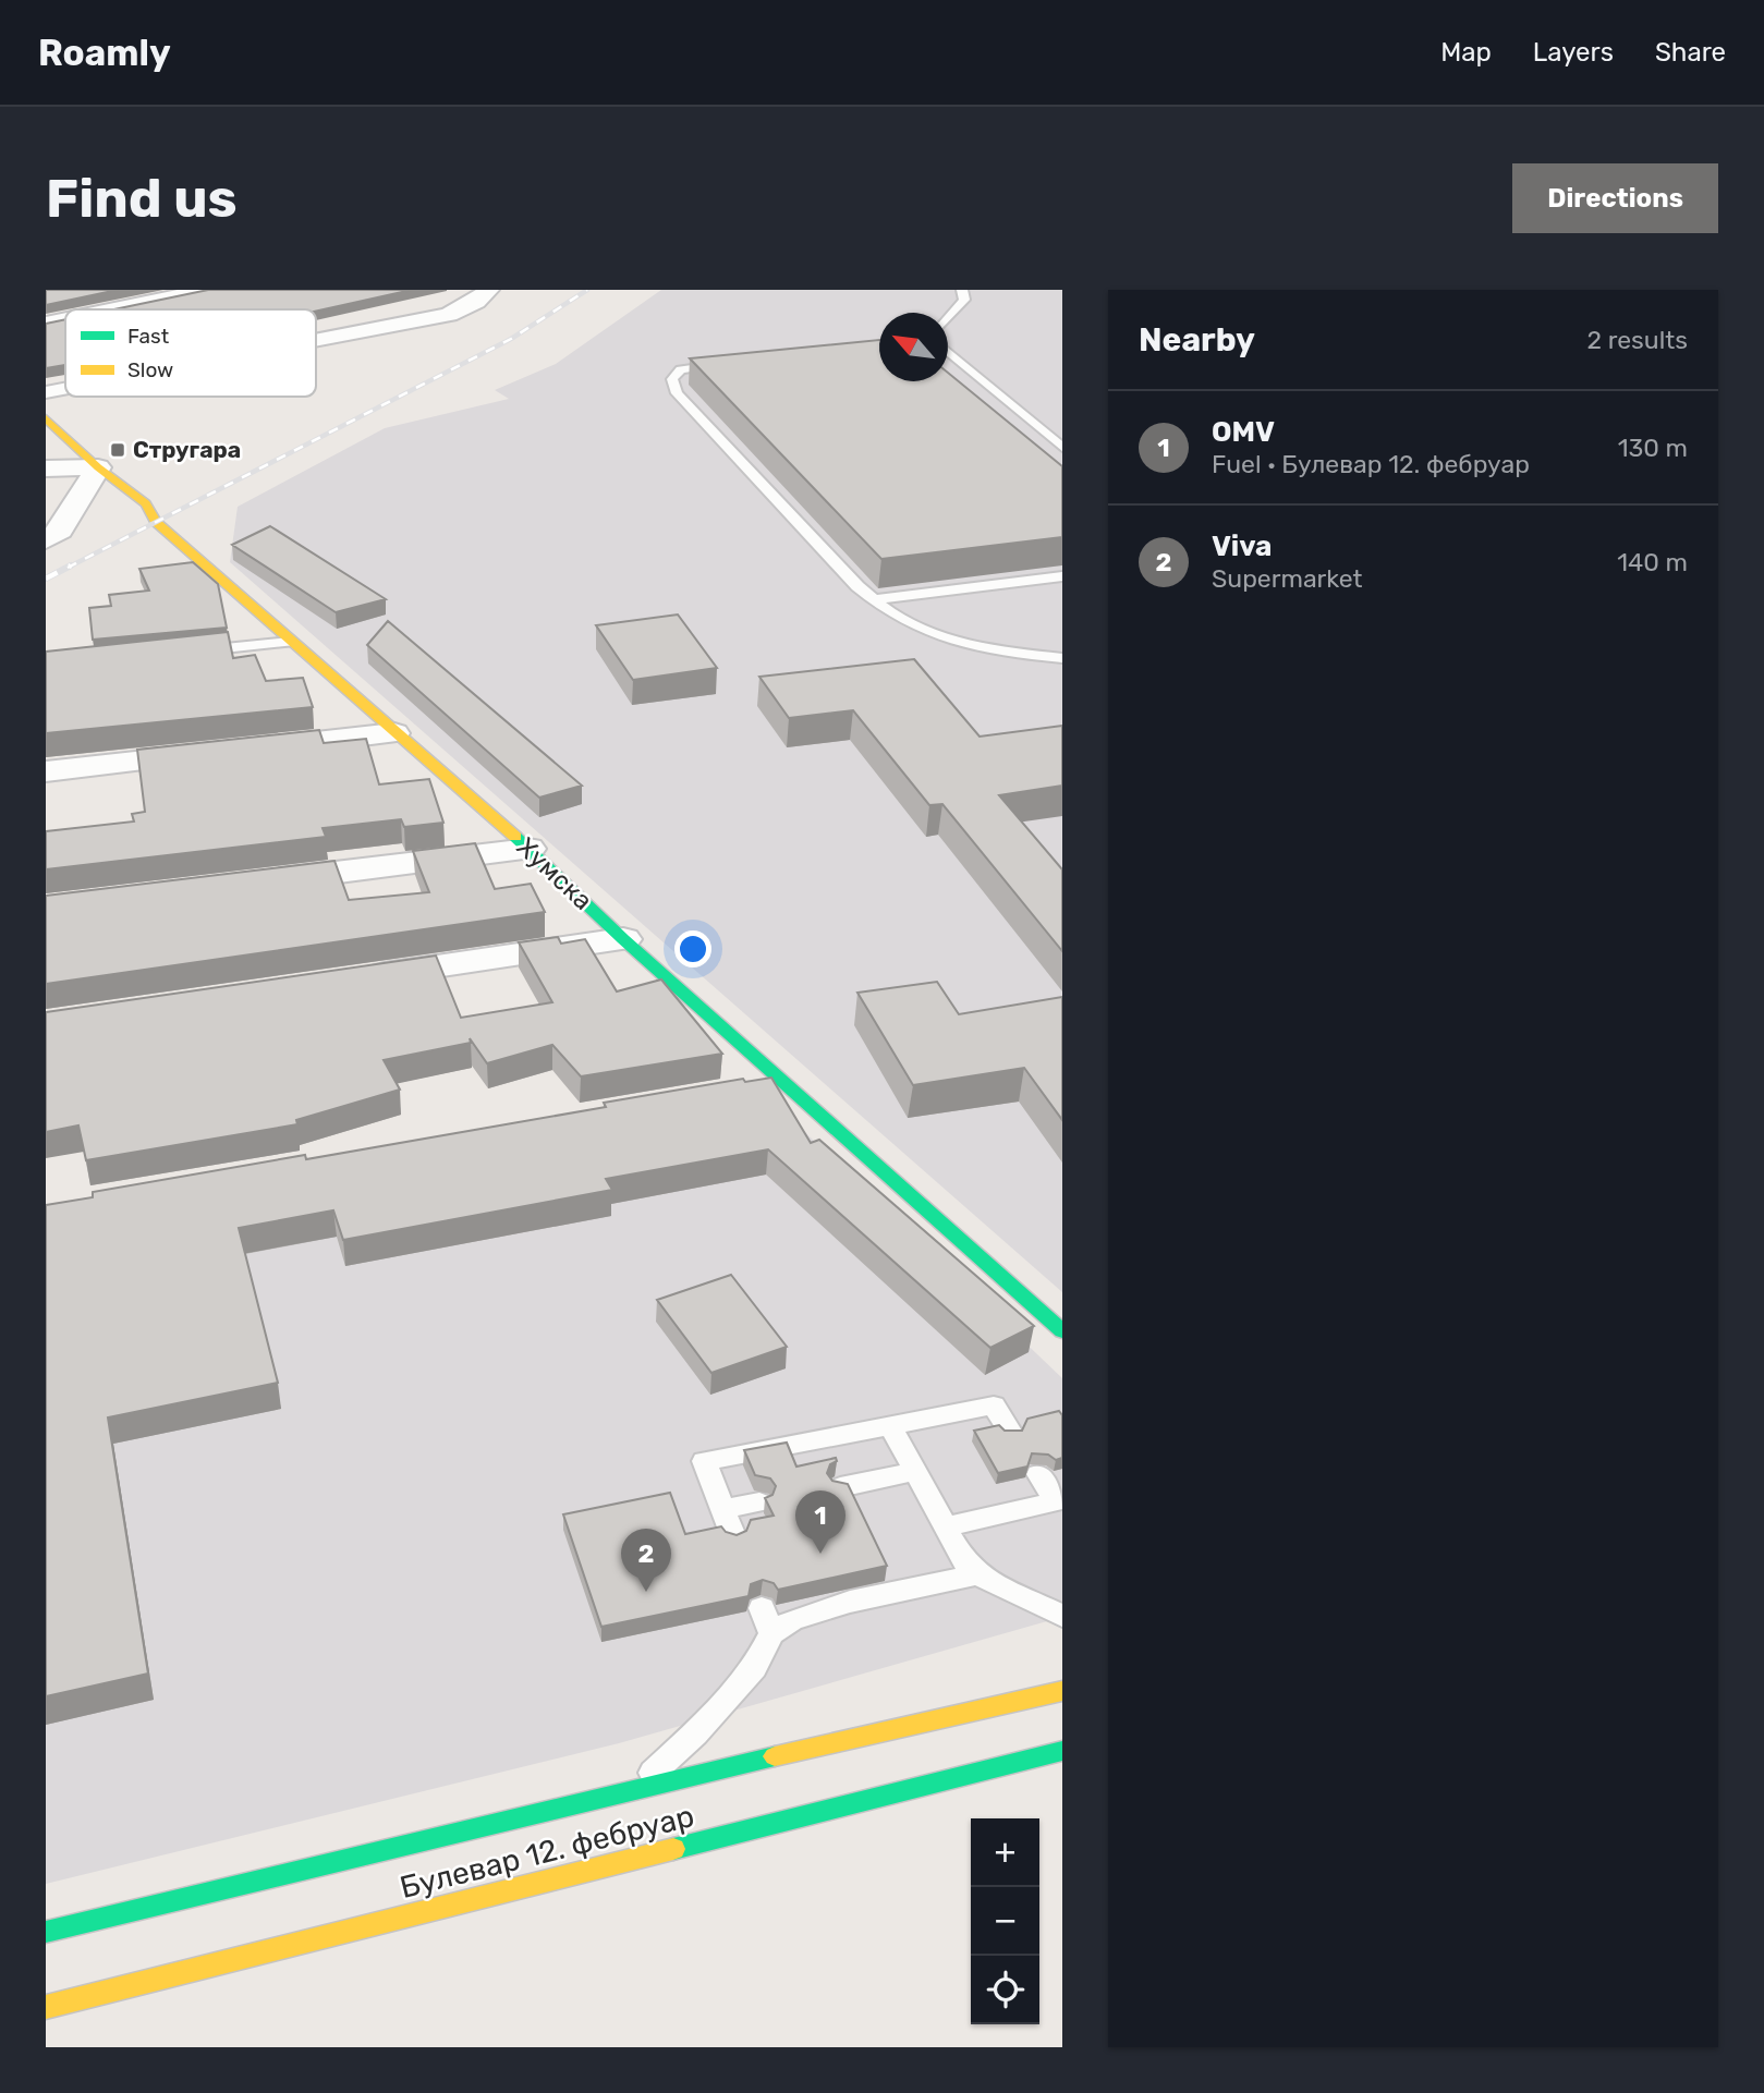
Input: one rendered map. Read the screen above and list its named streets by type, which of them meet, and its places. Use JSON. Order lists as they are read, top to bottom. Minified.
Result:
{"streets":{"street":["Хумска","Булевар 12. фебруар"]},"places":{"transit":["Стругара"]},"legend":["Fast","Slow"],"north":"top left","page":{"header":"Roamly","nav":["Map","Layers","Share"],"buttons":"Directions","title":"Find us","heading":["Nearby","2 results"],"list":[{"mark":"1","name":"OMV","note":"Fuel · Булевар 12. фебруар","value":"130 m"},{"mark":"2","name":"Viva","note":"Supermarket","value":"140 m"}],"pins":["1","2"],"map_buttons":["+","−"]}}
